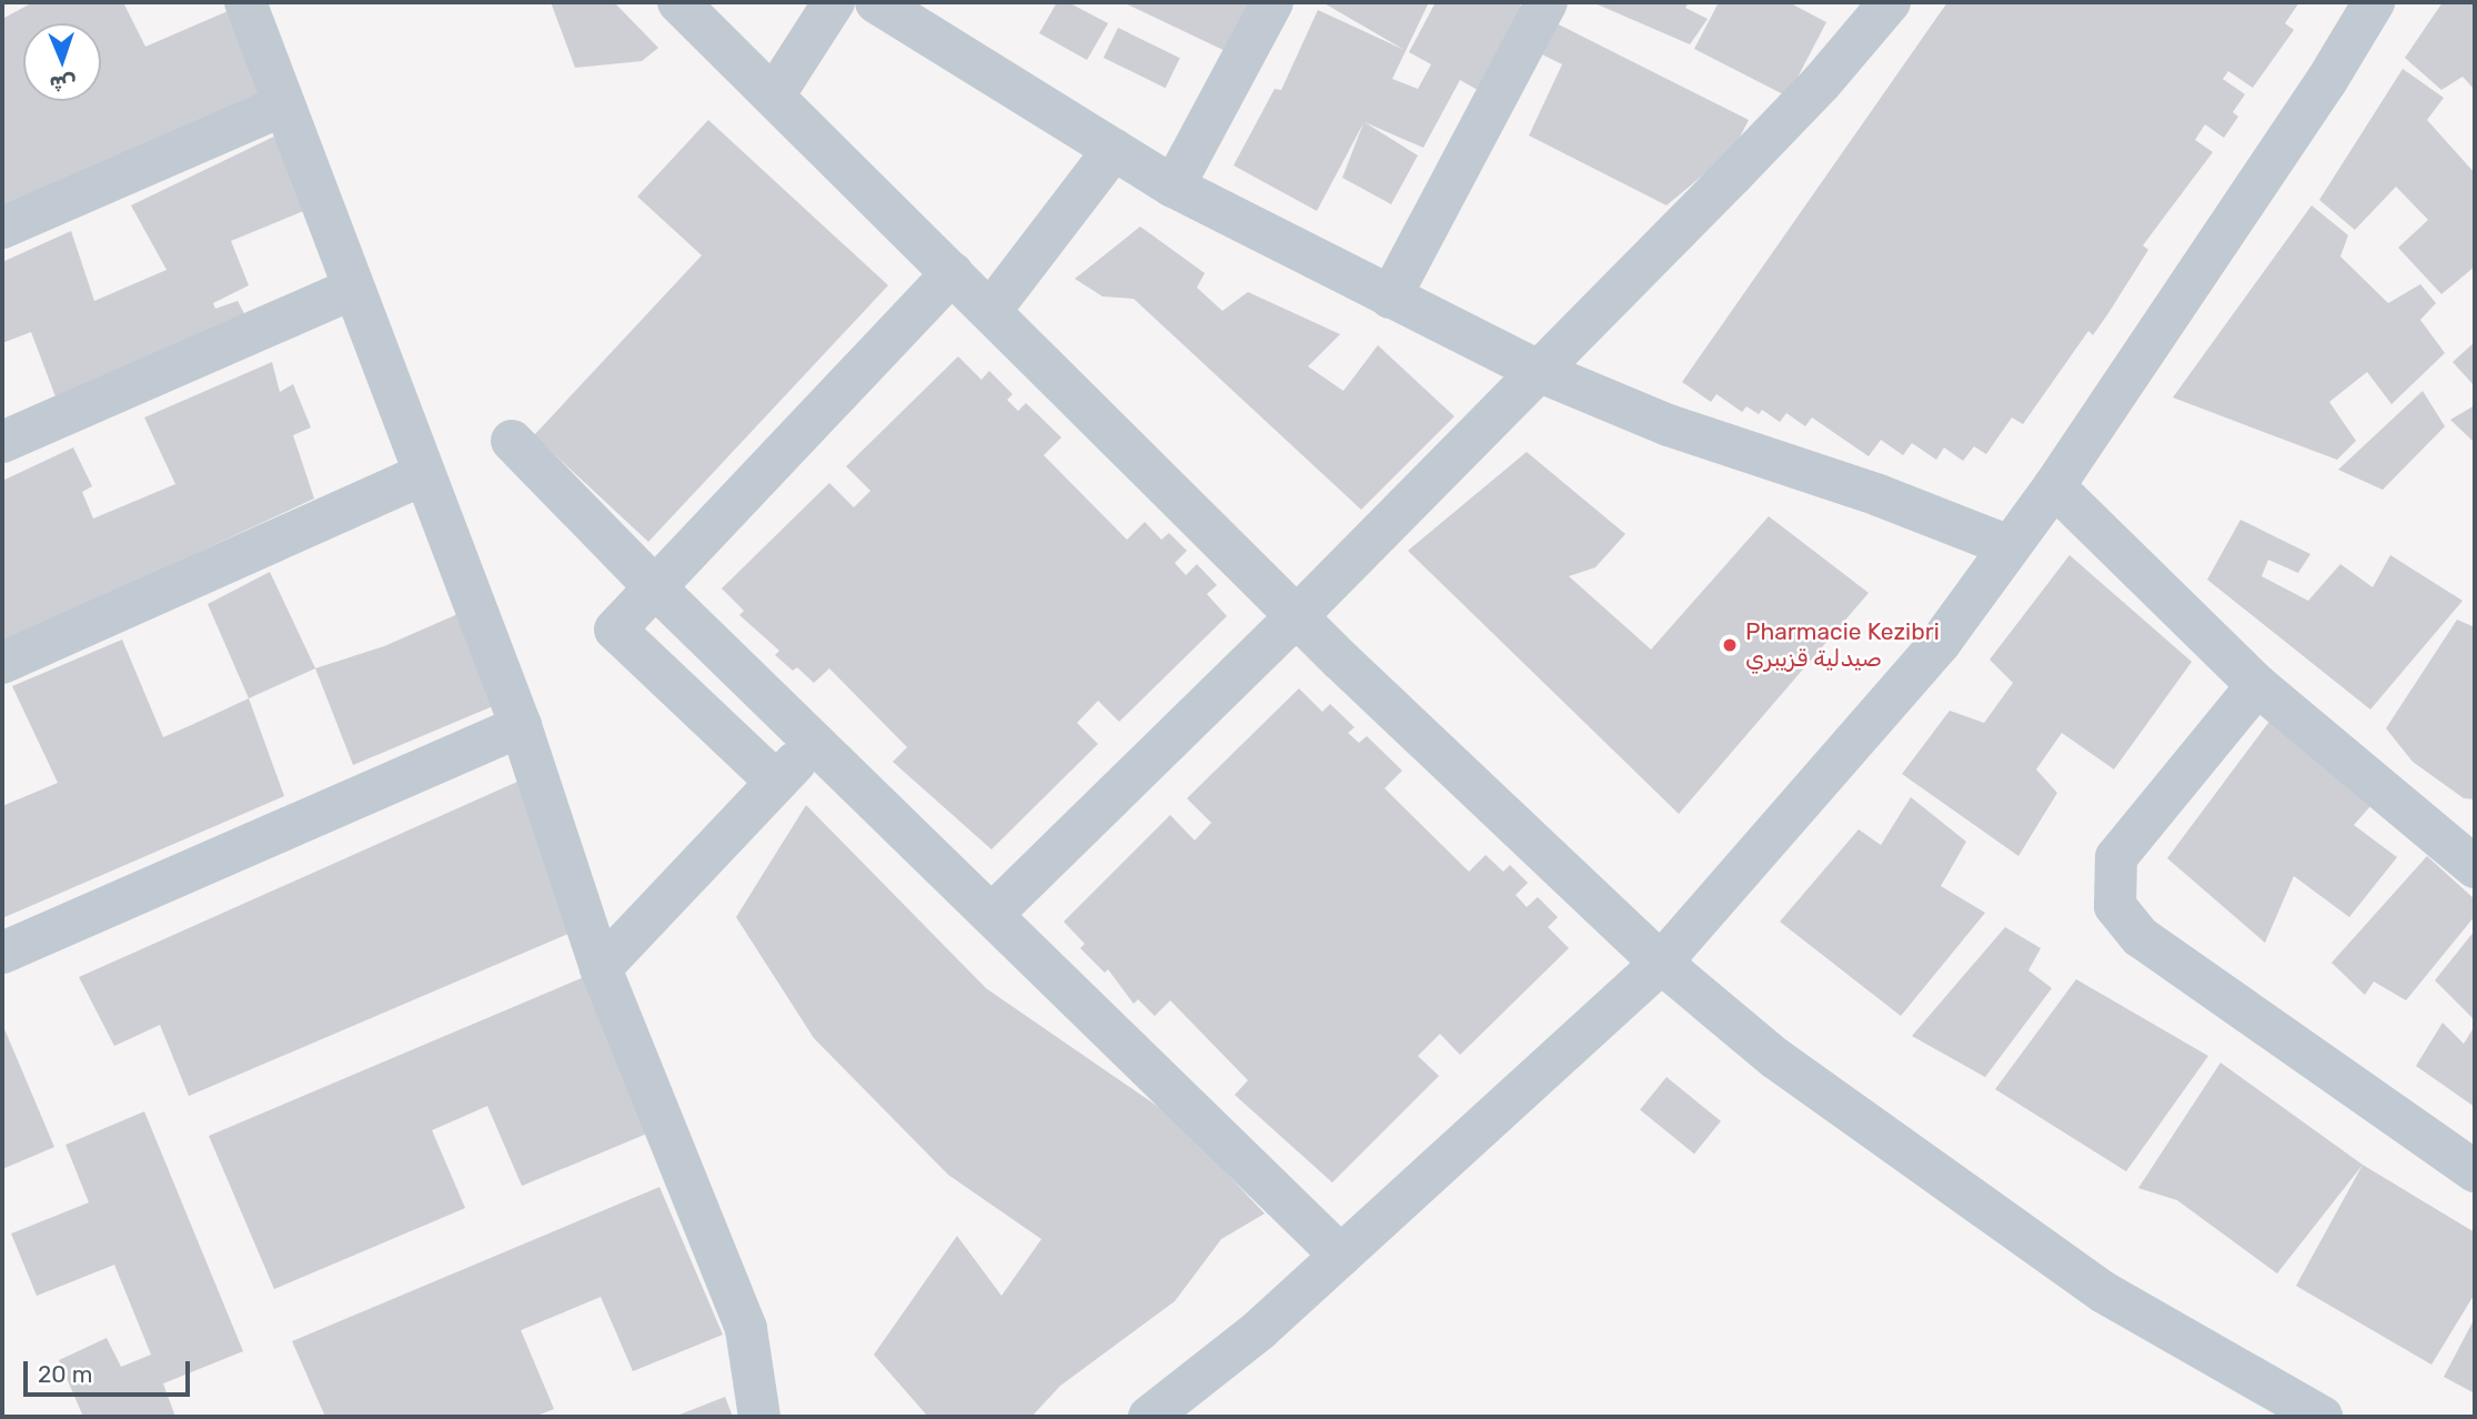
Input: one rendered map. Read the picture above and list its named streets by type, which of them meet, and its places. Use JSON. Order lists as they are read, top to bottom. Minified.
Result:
{"places":["Pharmacie Kezibri صيدلية قزيبري"],"scale_bar":"20 m","north":"bottom"}
